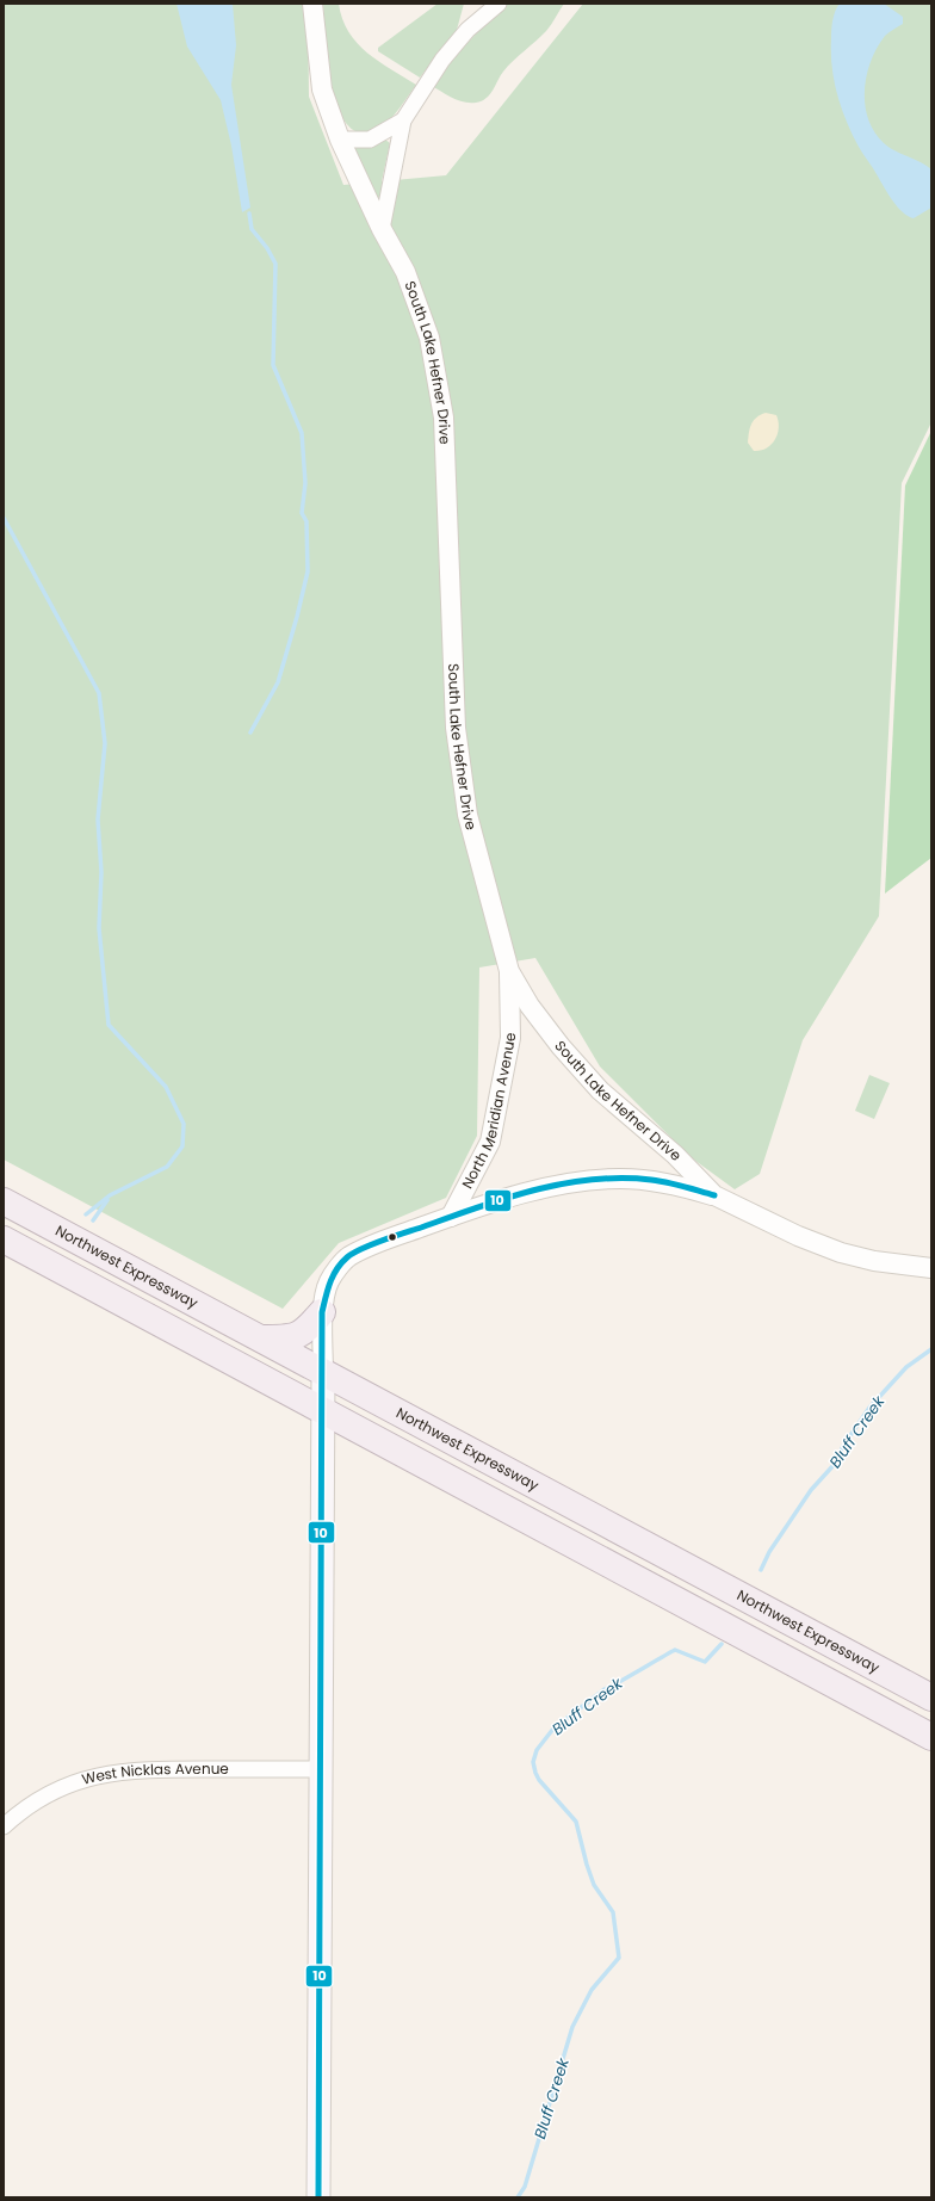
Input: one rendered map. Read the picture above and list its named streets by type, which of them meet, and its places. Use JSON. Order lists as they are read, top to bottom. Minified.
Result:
{"streets":{"highway":["Northwest Expressway"],"street":["South Lake Hefner Drive","North Meridian Avenue","West Nicklas Avenue"]},"crossings":[["South Lake Hefner Drive","North Meridian Avenue"]],"water":["Bluff Creek"],"lines":["transit line 10"]}
